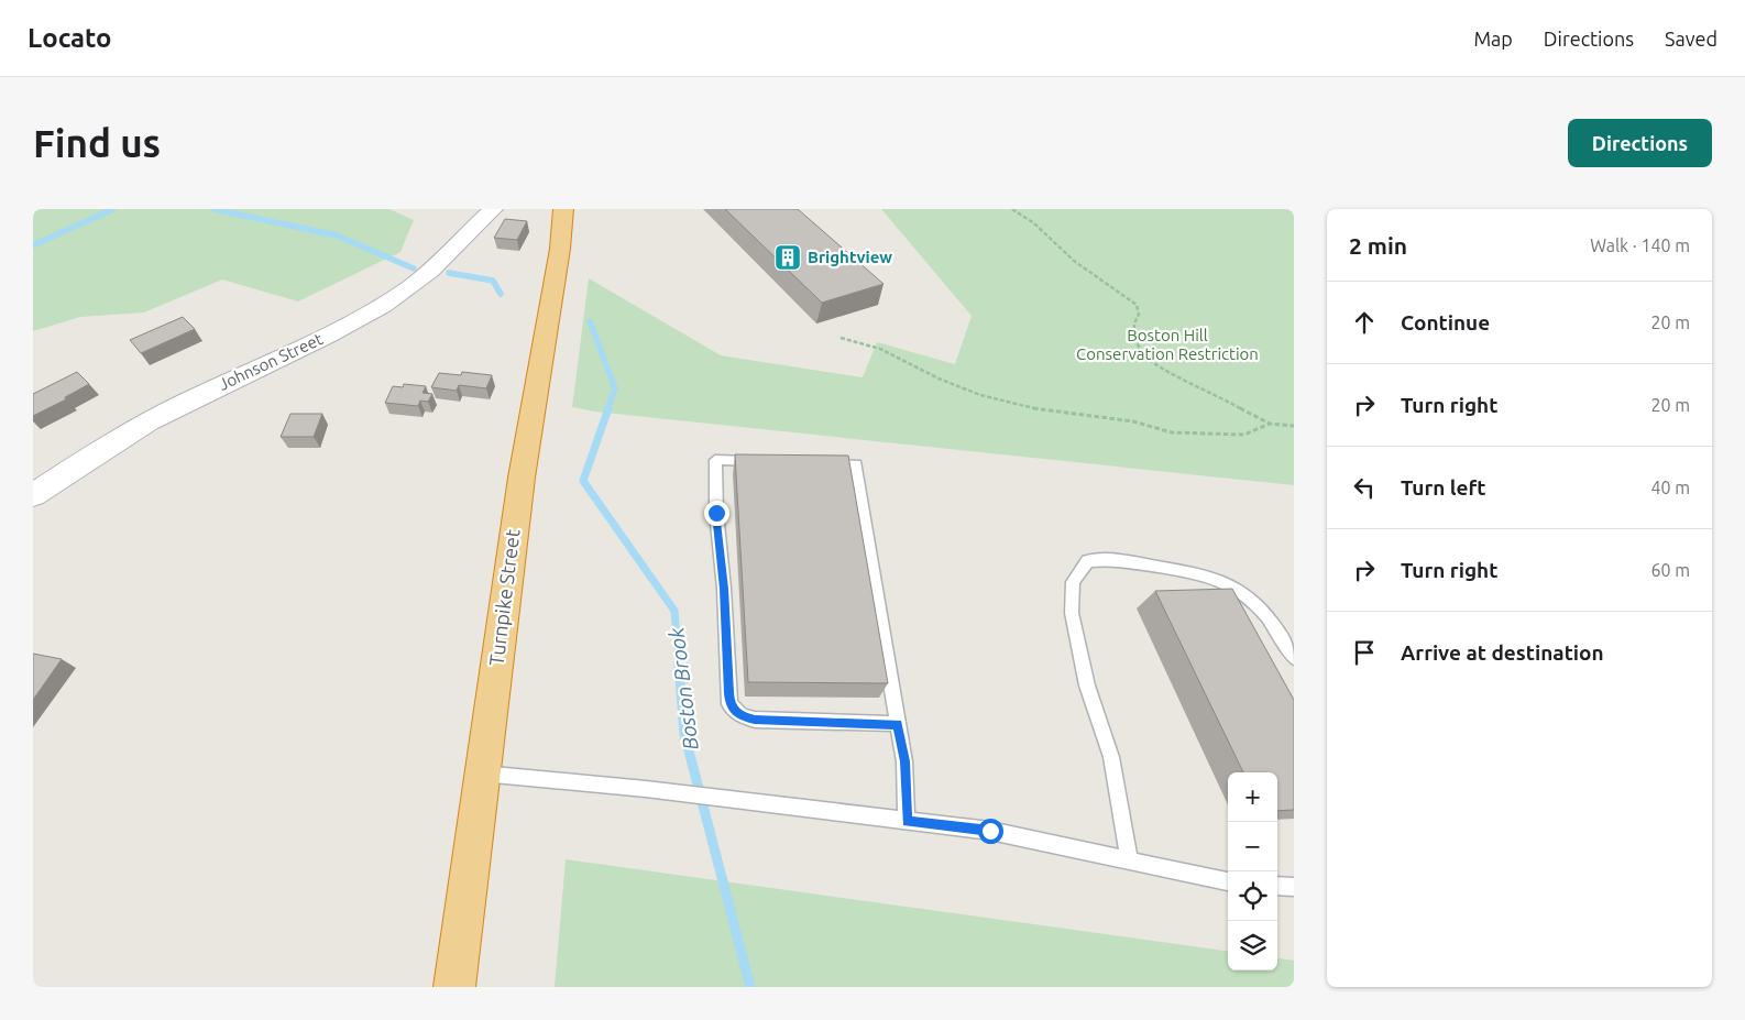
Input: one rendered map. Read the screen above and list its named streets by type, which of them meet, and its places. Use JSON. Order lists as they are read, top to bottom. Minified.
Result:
{"streets":{"highway":["Turnpike Street"],"street":["Johnson Street"]},"water":["Boston Brook"],"parks":["Boston Hill Conservation Restriction"],"places":{"building":["Brightview"]},"page":{"header":"Locato","nav":["Map","Directions","Saved"],"buttons":"Directions","title":"Find us","heading":["2 min","Walk · 140 m"],"list":[["Continue","20 m"],["Turn right","20 m"],["Turn left","40 m"],["Turn right","60 m"],"Arrive at destination"],"map_buttons":["+","−"]}}
